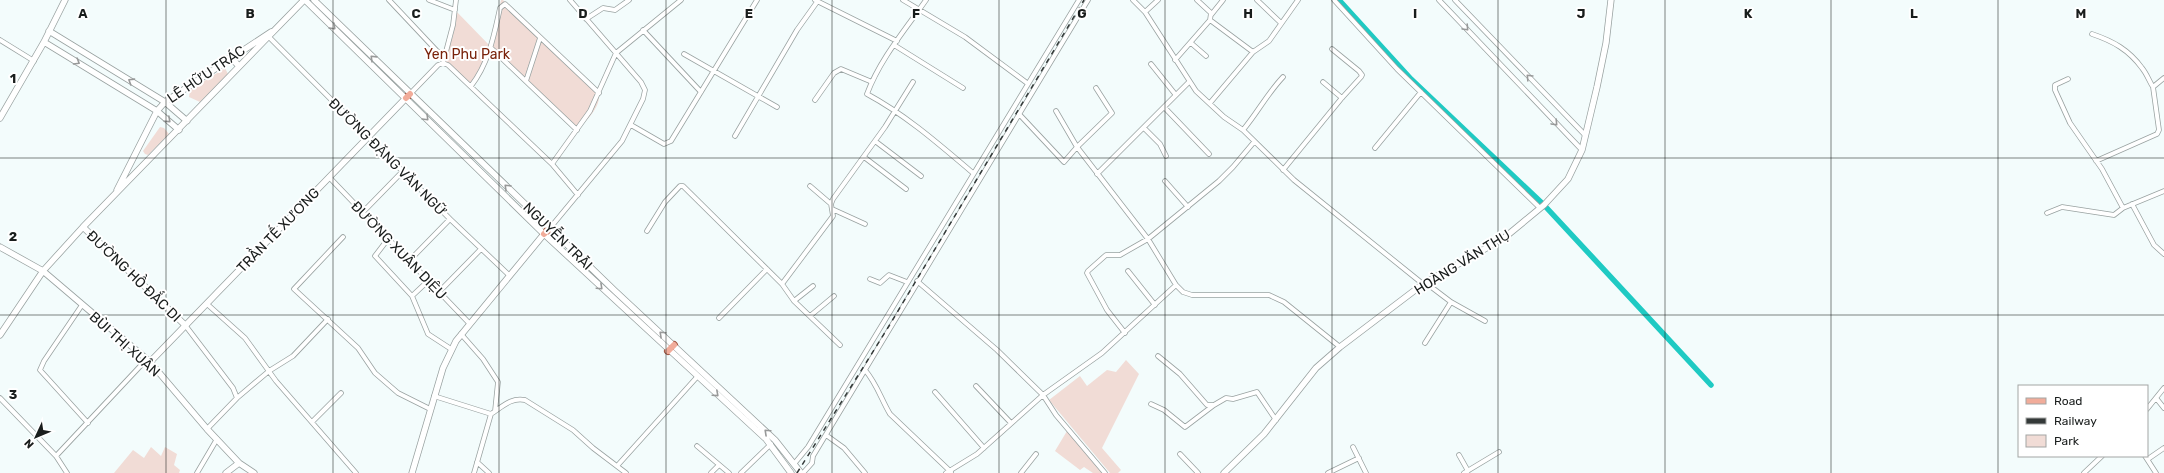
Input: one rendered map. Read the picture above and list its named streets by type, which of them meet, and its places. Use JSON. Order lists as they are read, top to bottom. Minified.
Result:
{"streets":{"street":["LÊ HỮU TRÁC","ĐƯỜNG ĐẶNG VĂN NGỮ","TRẦN TẾ XƯƠNG","NGUYỄN TRÃI","ĐƯỜNG XUÂN DIỆU","HOÀNG VĂN THỤ","ĐƯỜNG HỒ ĐẮC DI","BÙI THỊ XUÂN"]},"crossings":[["LÊ HỮU TRÁC","ĐƯỜNG ĐẶNG VĂN NGỮ"],["LÊ HỮU TRÁC","NGUYỄN TRÃI"],["LÊ HỮU TRÁC","ĐƯỜNG HỒ ĐẮC DI"],["LÊ HỮU TRÁC","BÙI THỊ XUÂN"],["ĐƯỜNG ĐẶNG VĂN NGỮ","TRẦN TẾ XƯƠNG"],["TRẦN TẾ XƯƠNG","NGUYỄN TRÃI"],["TRẦN TẾ XƯƠNG","ĐƯỜNG XUÂN DIỆU"],["TRẦN TẾ XƯƠNG","ĐƯỜNG HỒ ĐẮC DI"],["TRẦN TẾ XƯƠNG","BÙI THỊ XUÂN"]],"parks":["Yen Phu Park"],"legend":["Road","Railway","Park"],"north":"bottom left","grid":{"columns":["A","B","C","D","E","F","G","H","I","J","K","L","M"],"rows":["1","2","3"]}}
